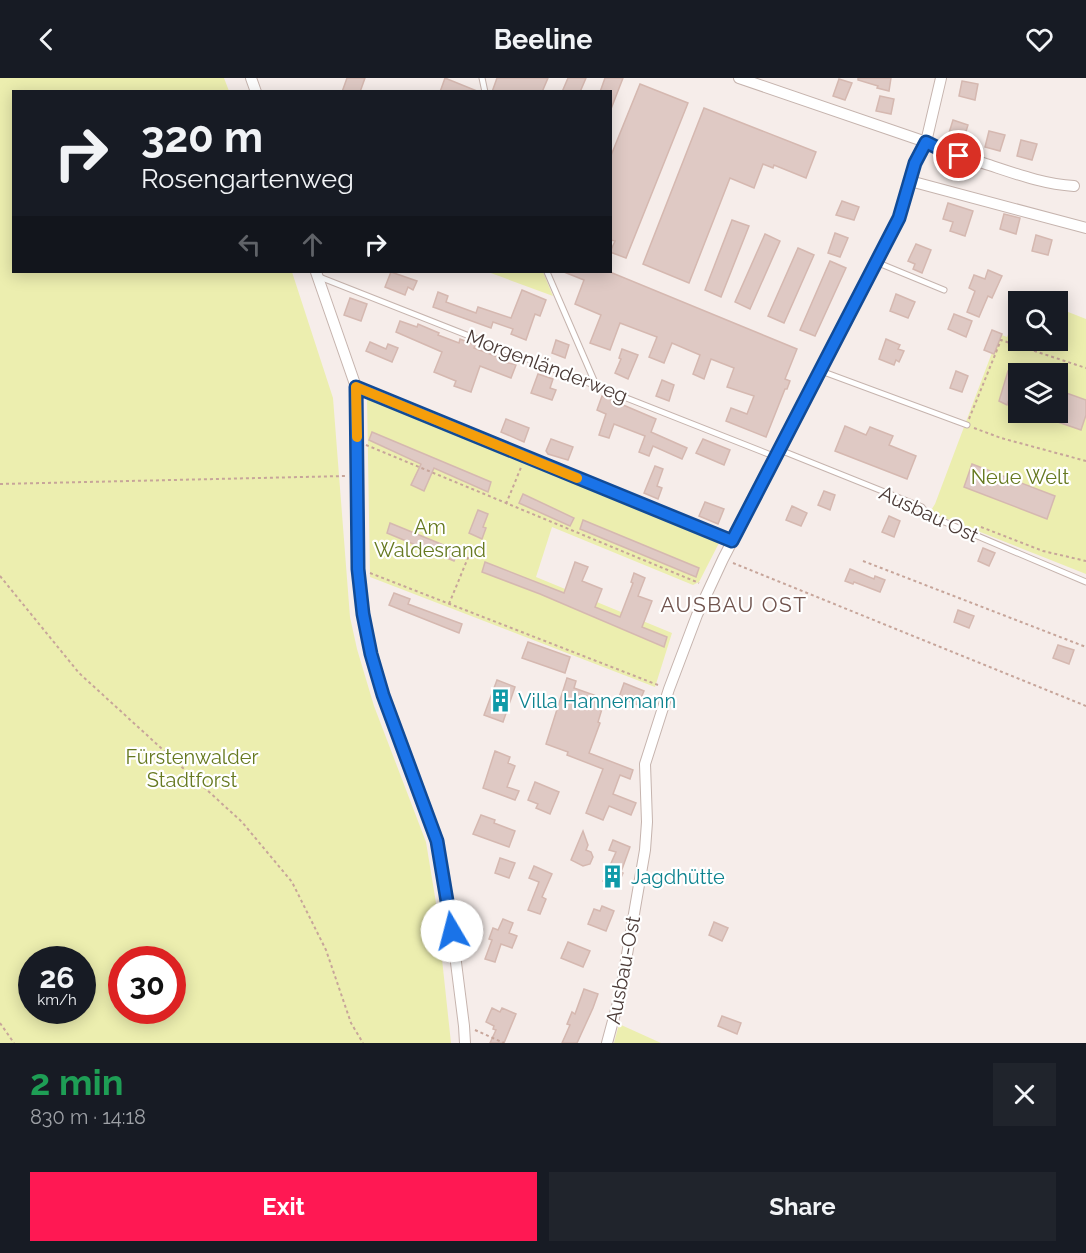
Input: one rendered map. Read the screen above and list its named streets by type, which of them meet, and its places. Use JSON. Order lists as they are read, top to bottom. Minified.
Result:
{"streets":{"street":["Ausbau-Ost"],"lane":["Morgenländerweg","Ausbau Ost"]},"crossings":[["Morgenländerweg","Ausbau Ost"],["Morgenländerweg","Ausbau-Ost"],["Ausbau Ost","Ausbau-Ost"]],"districts":["AUSBAU OST"],"parks":["Neue Welt","Am Waldesrand","Fürstenwalder Stadtforst"],"places":{"building":["Villa Hannemann","Jagdhütte"]},"page":{"header":"Beeline","turn":["320 m","Rosengartenweg"],"speed":"26 km/h","limit":"30","heading":["2 min","830 m · 14:18"],"buttons":["Exit","Share"]}}
